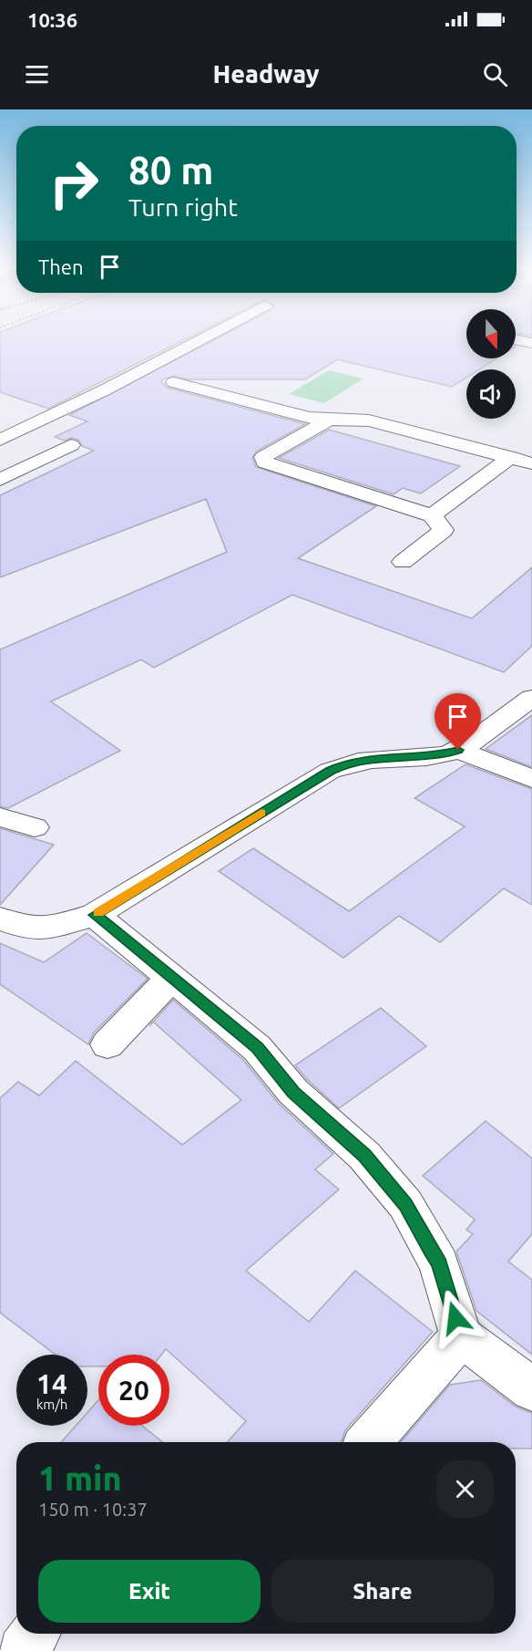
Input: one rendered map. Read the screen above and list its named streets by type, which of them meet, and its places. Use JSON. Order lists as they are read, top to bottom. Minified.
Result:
{"north":"bottom","page":{"status":"10:36","header":"Headway","turn":["80 m","Turn right"],"then":"Then","speed":"14 km/h","limit":"20","heading":["1 min","150 m · 10:37"],"buttons":["Exit","Share"]}}
